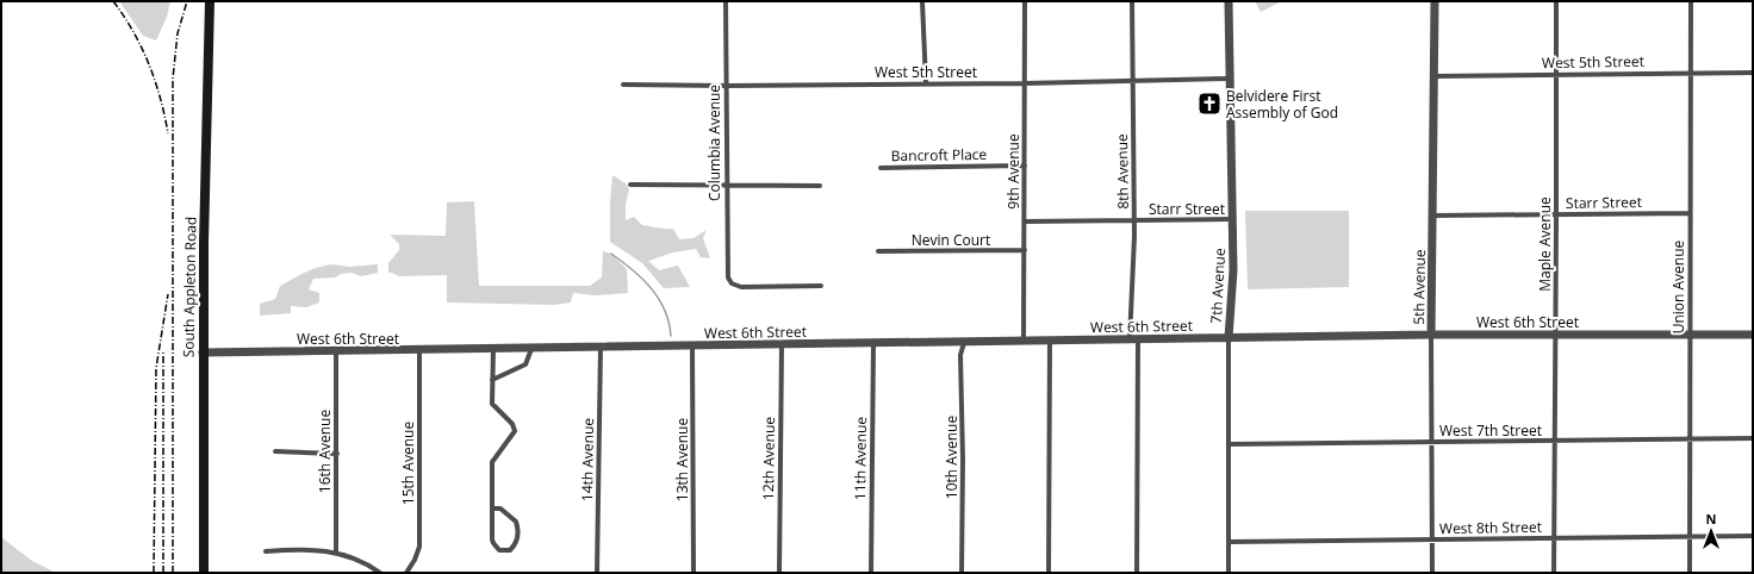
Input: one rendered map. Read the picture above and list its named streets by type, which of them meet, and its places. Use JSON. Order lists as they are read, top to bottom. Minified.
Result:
{"streets":{"main road":["South Appleton Road"],"street":["West 5th Street","Columbia Avenue","Bancroft Place","9th Avenue","8th Avenue","Starr Street","Nevin Court","Maple Avenue","7th Avenue","5th Avenue","Union Avenue","West 6th Street","West 7th Street","16th Avenue","10th Avenue","12th Avenue","11th Avenue","14th Avenue","13th Avenue","15th Avenue","West 8th Street"]},"crossings":[["West 5th Street","Columbia Avenue"],["West 5th Street","9th Avenue"],["West 5th Street","8th Avenue"],["West 5th Street","Maple Avenue"],["West 5th Street","7th Avenue"],["West 5th Street","5th Avenue"],["West 5th Street","Union Avenue"],["Bancroft Place","9th Avenue"],["9th Avenue","Starr Street"],["9th Avenue","Nevin Court"],["9th Avenue","West 6th Street"],["8th Avenue","Starr Street"],["8th Avenue","West 6th Street"],["Starr Street","Maple Avenue"],["Starr Street","7th Avenue"],["Starr Street","5th Avenue"],["Starr Street","Union Avenue"],["Maple Avenue","West 6th Street"],["Maple Avenue","West 7th Street"],["Maple Avenue","West 8th Street"],["7th Avenue","West 6th Street"],["7th Avenue","West 7th Street"],["7th Avenue","West 8th Street"],["South Appleton Road","West 6th Street"],["5th Avenue","West 6th Street"],["5th Avenue","West 7th Street"],["5th Avenue","West 8th Street"],["Union Avenue","West 6th Street"],["Union Avenue","West 7th Street"],["Union Avenue","West 8th Street"],["West 6th Street","16th Avenue"],["West 6th Street","10th Avenue"],["West 6th Street","12th Avenue"],["West 6th Street","11th Avenue"],["West 6th Street","14th Avenue"],["West 6th Street","13th Avenue"],["West 6th Street","15th Avenue"]],"places":{"church":["Belvidere First Assembly of God"]},"north":"top"}
